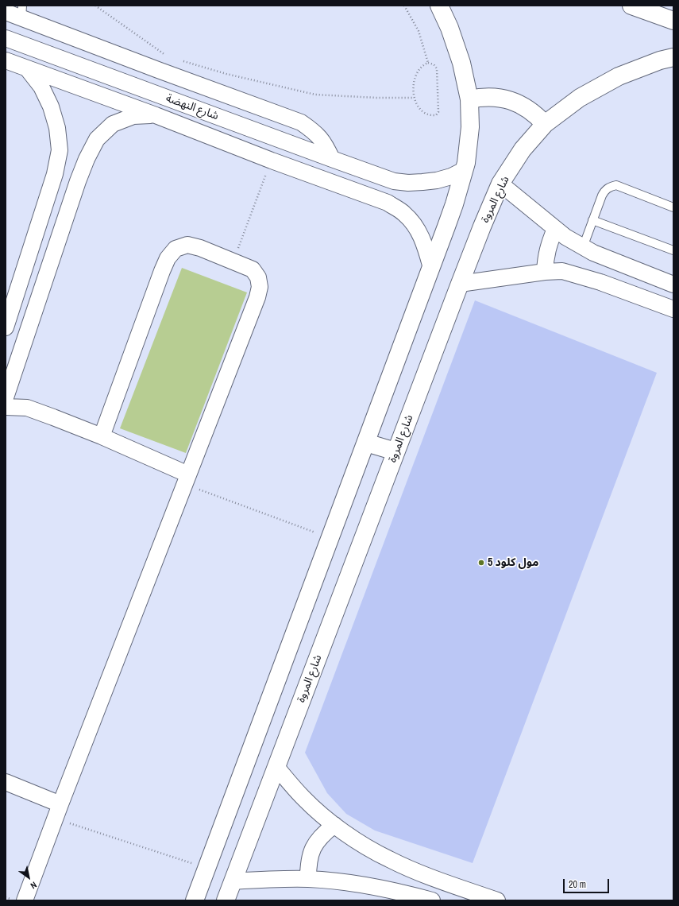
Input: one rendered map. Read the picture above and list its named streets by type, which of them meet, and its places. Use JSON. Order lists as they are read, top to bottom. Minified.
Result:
{"streets":{"street":["شارع النهضة","شارع المروة"]},"places":["مول كلود 5"],"scale_bar":"20 m","north":"bottom right"}
